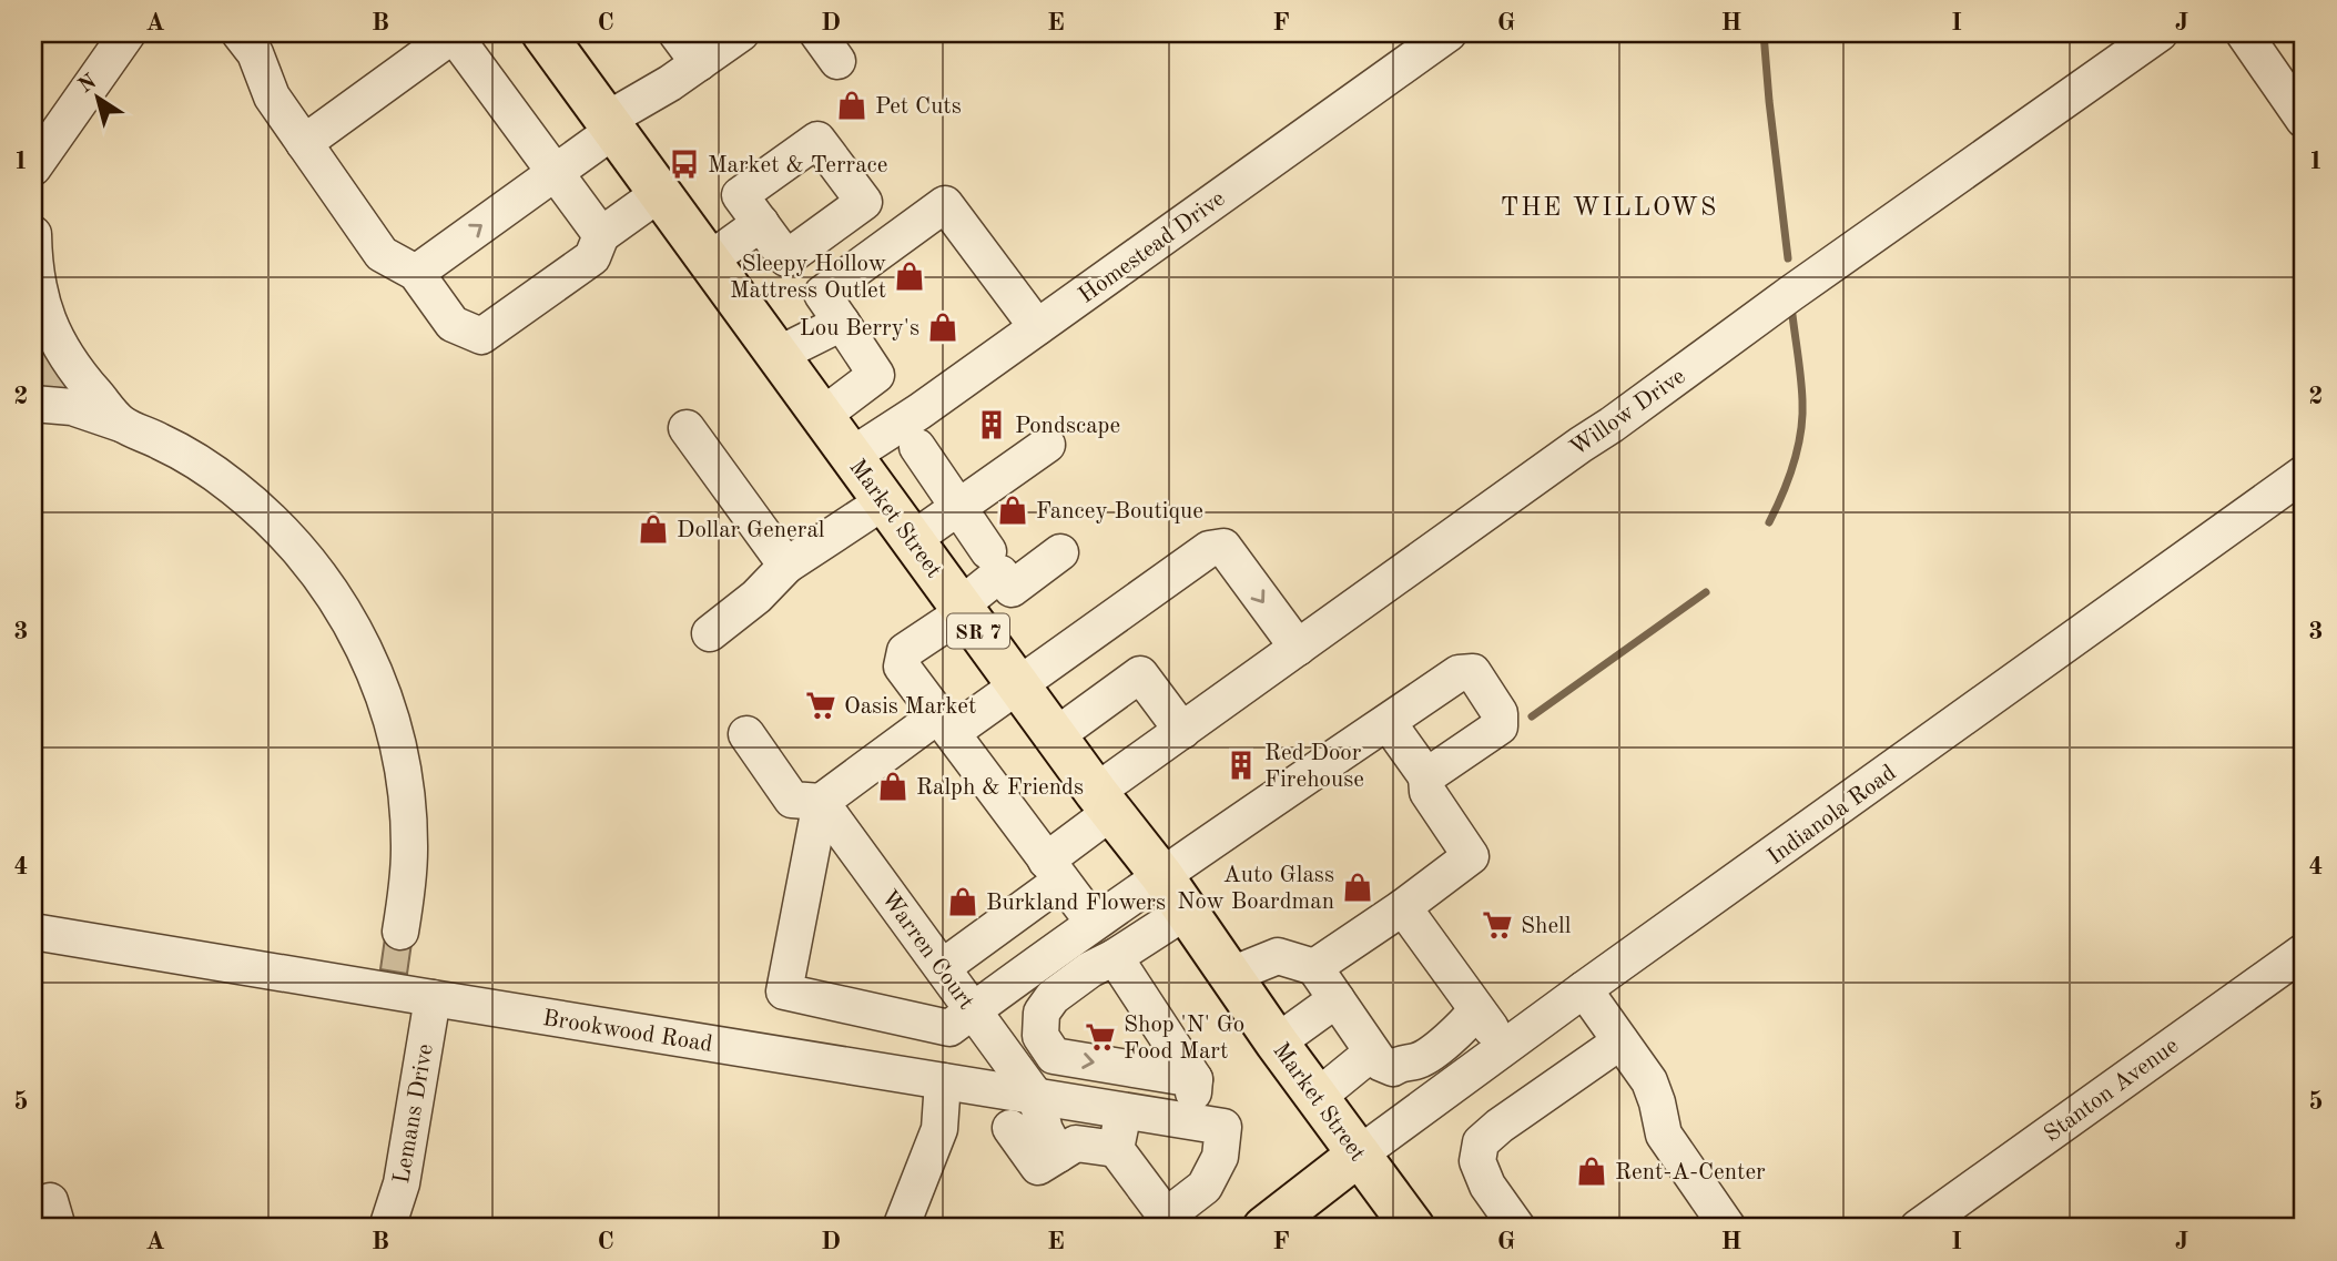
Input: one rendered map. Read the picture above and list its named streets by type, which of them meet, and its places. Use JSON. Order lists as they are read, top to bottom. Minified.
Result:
{"streets":{"main road":["Market Street","SR 7"],"street":["Homestead Drive","Willow Drive","Indianola Road","Warren Court","Brookwood Road","Stanton Avenue","Lemans Drive"]},"crossings":[["Homestead Drive","Market Street"],["Willow Drive","Market Street"],["Willow Drive","Warren Court"],["Market Street","Indianola Road"],["Warren Court","Brookwood Road"],["Brookwood Road","Lemans Drive"]],"districts":["THE WILLOWS"],"places":{"shop":["Pet Cuts","Sleepy Hollow Mattress Outlet","Lou Berry's","Fancey Boutique","Dollar General","Ralph & Friends","Auto Glass Now Boardman","Burkland Flowers","Rent-A-Center"],"bus stop":["Market & Terrace"],"building":["Pondscape","Red Door Firehouse"],"supermarket":["Oasis Market","Shell","Shop 'N' Go Food Mart"]},"north":"top left","grid":{"columns":["A","B","C","D","E","F","G","H","I","J"],"rows":["1","2","3","4","5"]}}
